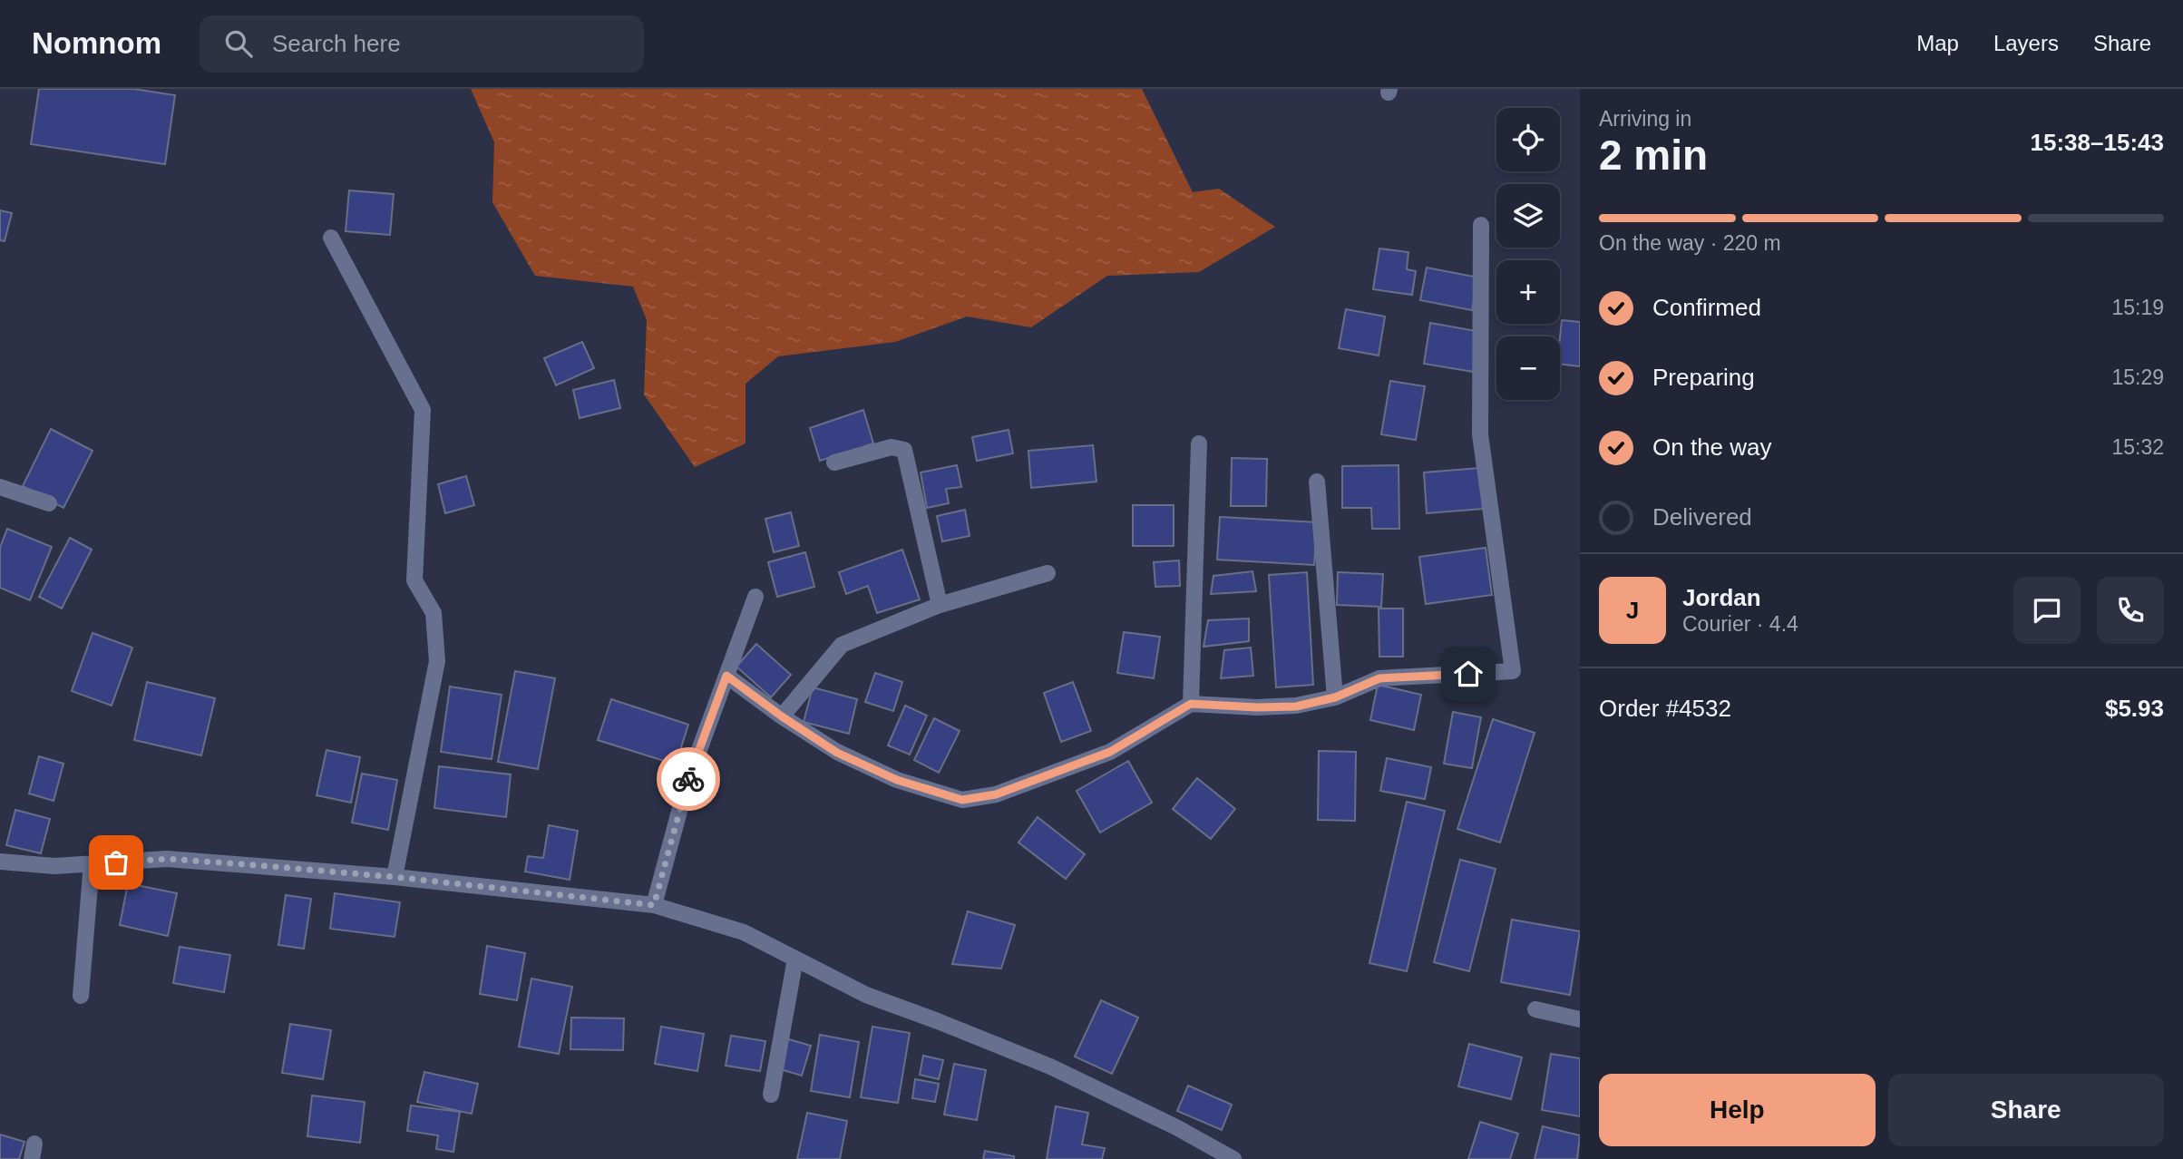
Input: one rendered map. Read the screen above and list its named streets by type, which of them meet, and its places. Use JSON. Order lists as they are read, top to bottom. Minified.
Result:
{"page":{"header":"Nomnom","search":"Search here","nav":["Map","Layers","Share"],"heading":["2 min","Arriving in","15:38–15:43"],"panel":["Jordan","Courier · 4.4","Order #4532","$5.93"],"map_buttons":["+","−"],"bar":"On the way · 220 m","list":[["Confirmed","15:19"],["Preparing","15:29"],["On the way","15:32"],"Delivered"],"round":"J","buttons":["Help","Share"]}}
